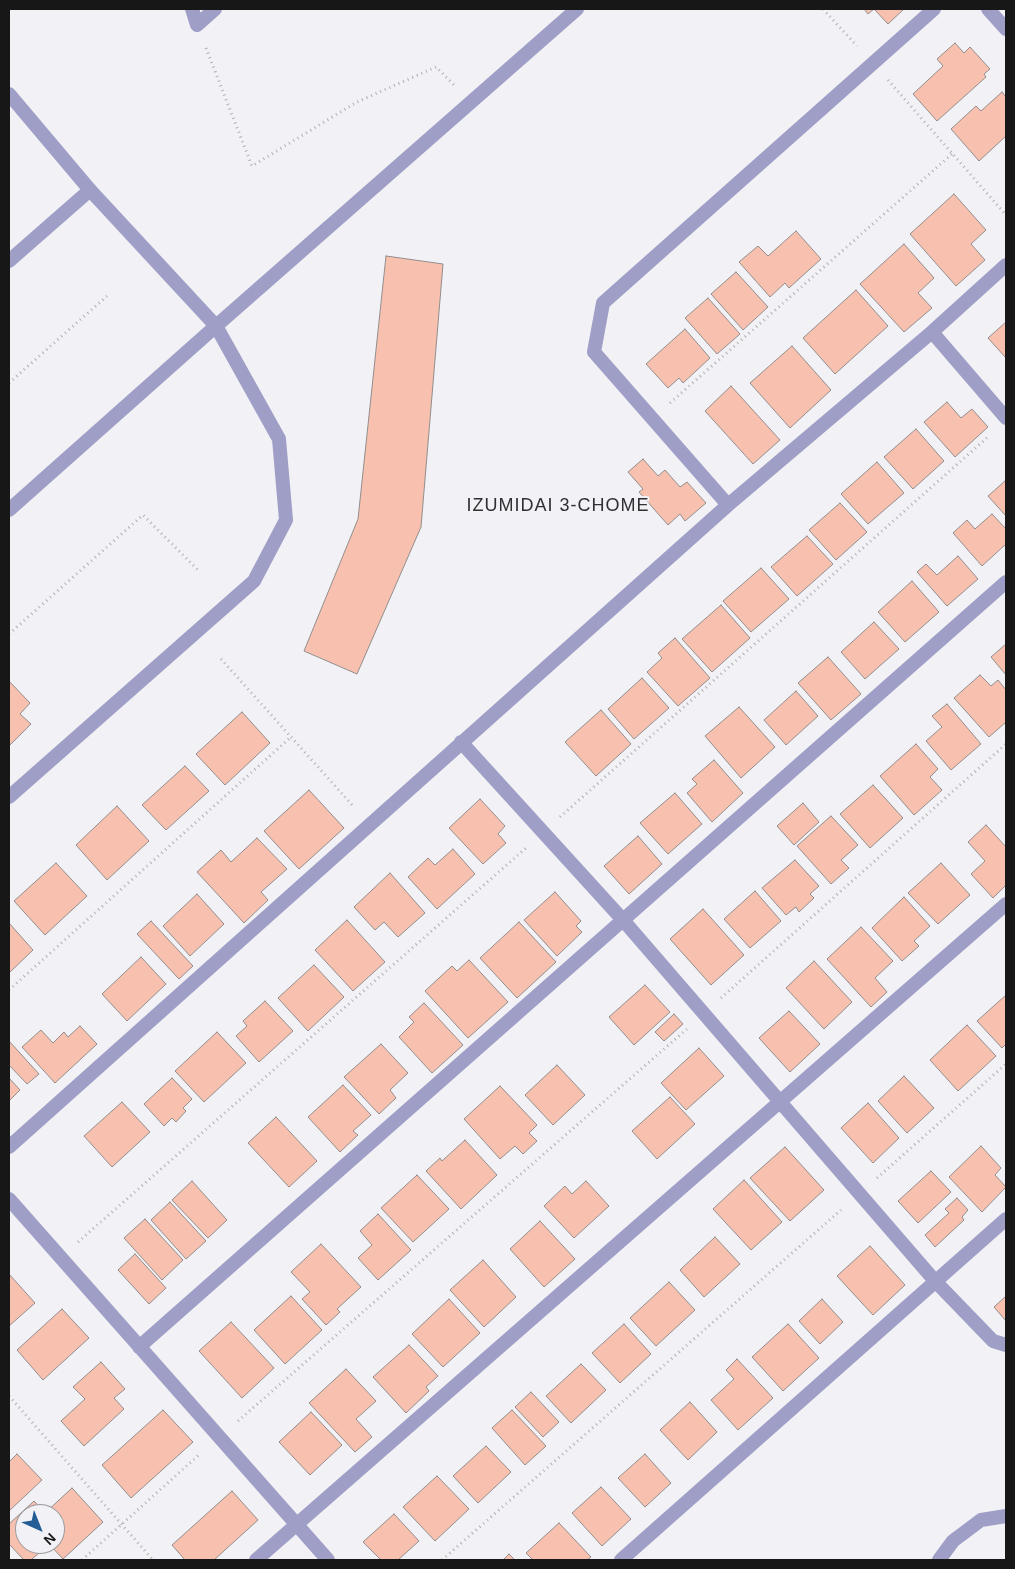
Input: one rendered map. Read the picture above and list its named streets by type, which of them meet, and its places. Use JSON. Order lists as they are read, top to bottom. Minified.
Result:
{"districts":["IZUMIDAI 3-CHOME"],"north":"bottom right"}
